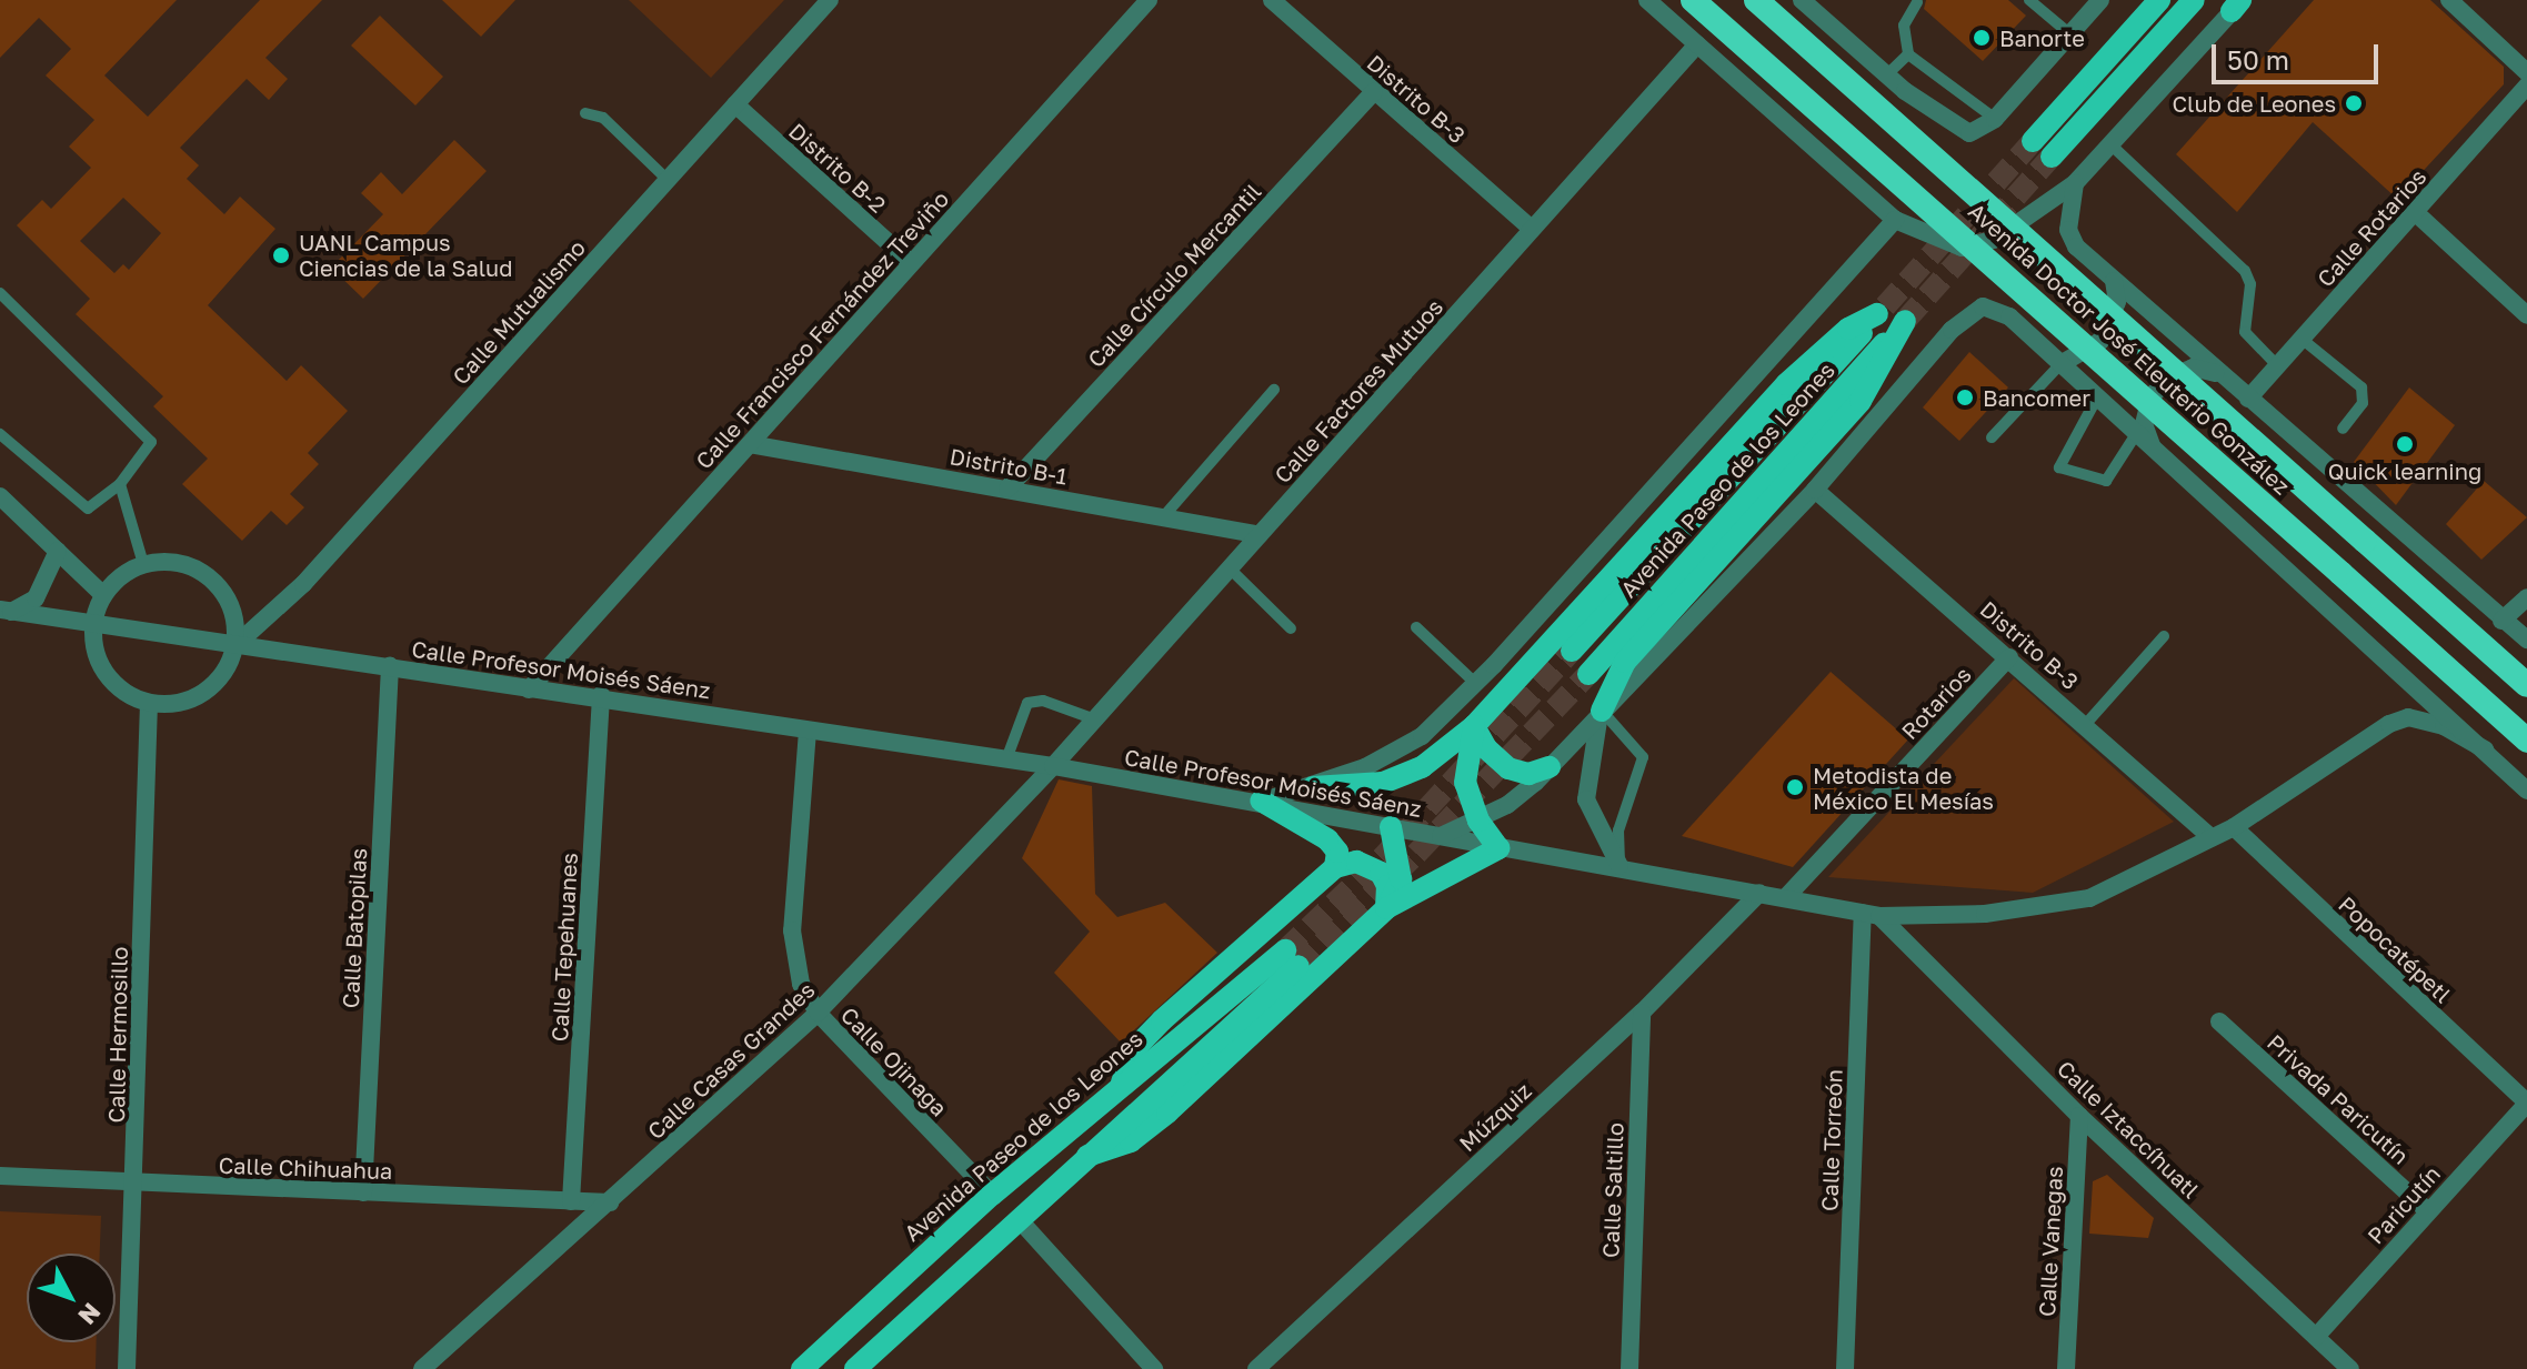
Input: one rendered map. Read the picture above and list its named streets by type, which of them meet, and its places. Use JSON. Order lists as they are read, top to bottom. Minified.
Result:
{"streets":{"highway":["Avenida Doctor José Eleuterio González"],"main road":["Avenida Paseo de los Leones"],"street":["Distrito B-3","Distrito B-2","Calle Rotarios","Calle Círculo Mercantil","Calle Mutualismo","Calle Francisco Fernández Treviño","Calle Factores Mutuos","Distrito B-1","Calle Profesor Moisés Sáenz","Rotarios","Calle Batopilas","Calle Tepehuanes","Popocatépetl","Calle Hermosillo","Calle Casas Grandes","Calle Ojinaga","Privada Paricutín","Múzquiz","Calle Iztaccíhuatl","Calle Torreón","Calle Chihuahua","Calle Saltillo","Paricutín","Calle Vanegas"]},"crossings":[["Distrito B-3","Calle Círculo Mercantil"],["Distrito B-3","Calle Factores Mutuos"],["Distrito B-3","Calle Profesor Moisés Sáenz"],["Distrito B-3","Rotarios"],["Distrito B-2","Calle Mutualismo"],["Distrito B-2","Calle Francisco Fernández Treviño"],["Calle Círculo Mercantil","Distrito B-1"],["Calle Mutualismo","Calle Profesor Moisés Sáenz"],["Calle Mutualismo","Calle Hermosillo"],["Calle Francisco Fernández Treviño","Distrito B-1"],["Calle Francisco Fernández Treviño","Calle Profesor Moisés Sáenz"],["Calle Factores Mutuos","Distrito B-1"],["Calle Factores Mutuos","Calle Profesor Moisés Sáenz"],["Calle Factores Mutuos","Calle Casas Grandes"],["Avenida Paseo de los Leones","Calle Ojinaga"],["Calle Profesor Moisés Sáenz","Rotarios"],["Calle Profesor Moisés Sáenz","Calle Batopilas"],["Calle Profesor Moisés Sáenz","Calle Tepehuanes"],["Calle Profesor Moisés Sáenz","Popocatépetl"],["Calle Profesor Moisés Sáenz","Calle Casas Grandes"],["Calle Profesor Moisés Sáenz","Calle Ojinaga"],["Calle Profesor Moisés Sáenz","Múzquiz"],["Calle Profesor Moisés Sáenz","Calle Iztaccíhuatl"],["Calle Profesor Moisés Sáenz","Calle Torreón"],["Calle Batopilas","Calle Chihuahua"],["Calle Tepehuanes","Calle Chihuahua"],["Popocatépetl","Paricutín"],["Calle Hermosillo","Calle Chihuahua"],["Calle Casas Grandes","Calle Ojinaga"],["Calle Casas Grandes","Calle Chihuahua"],["Privada Paricutín","Paricutín"],["Múzquiz","Calle Saltillo"],["Calle Iztaccíhuatl","Calle Torreón"],["Calle Iztaccíhuatl","Paricutín"],["Calle Iztaccíhuatl","Calle Vanegas"]],"places":["Banorte","Club de Leones","UANL Campus Ciencias de la Salud","Bancomer","Quick learning","Metodista de México El Mesías"],"scale_bar":"50 m","north":"bottom right"}
